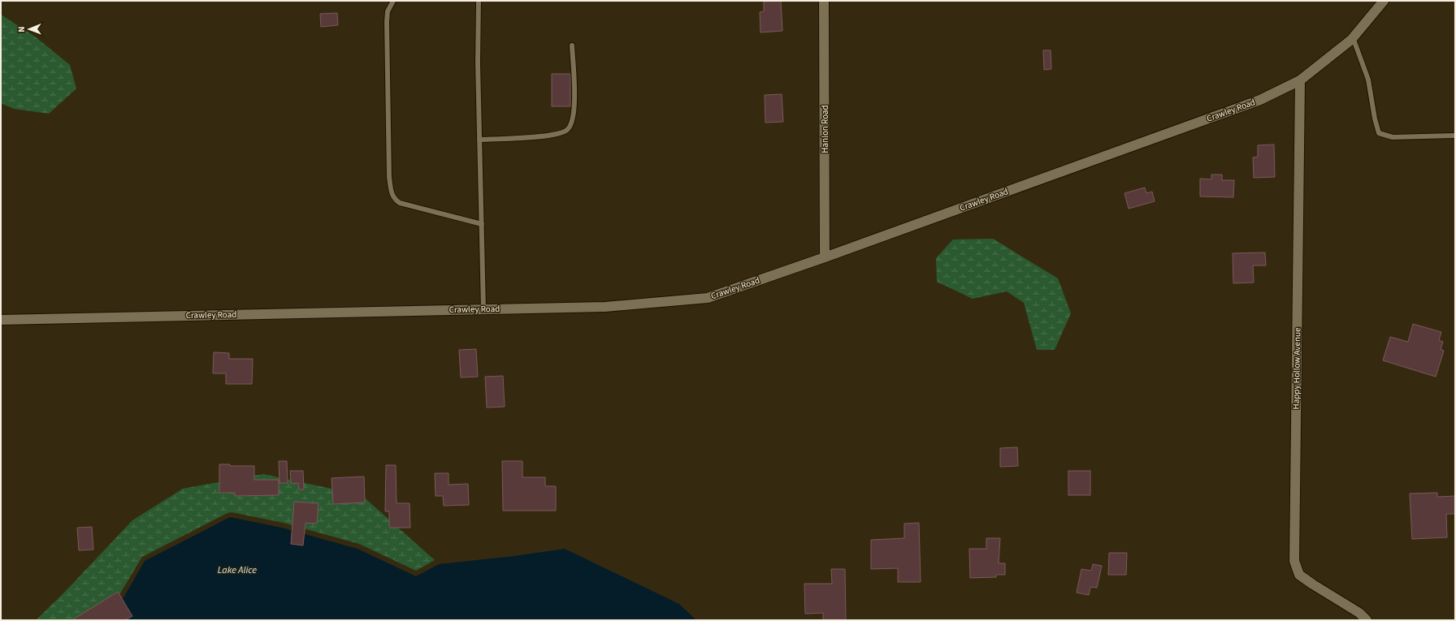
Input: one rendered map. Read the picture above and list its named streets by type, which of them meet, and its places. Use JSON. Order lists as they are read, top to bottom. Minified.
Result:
{"streets":{"street":["Crawley Road","Hanlon Road","Happy Hollow Avenue"]},"crossings":[["Crawley Road","Hanlon Road"],["Crawley Road","Happy Hollow Avenue"]],"water":["Lake Alice"],"north":"left"}
